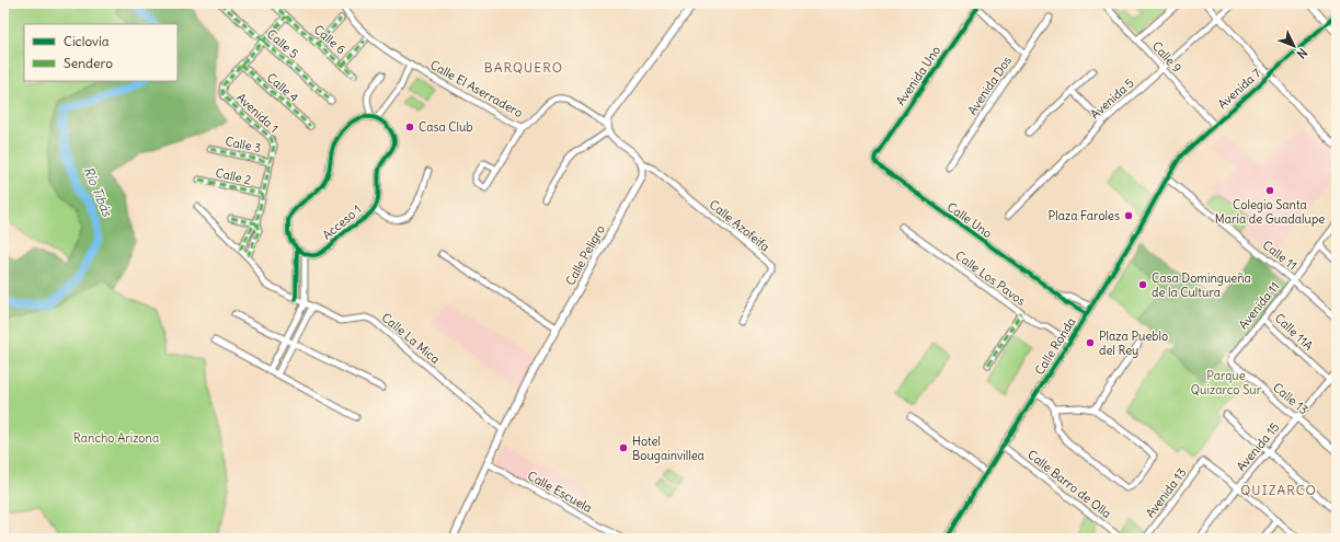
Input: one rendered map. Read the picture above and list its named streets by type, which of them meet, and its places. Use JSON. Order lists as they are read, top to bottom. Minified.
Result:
{"streets":{"main road":["Calle Peligro"],"street":["Calle 6","Calle 5","Calle 9","Avenida Uno","Avenida Dos","Calle 4","Calle El Aserradero","Avenida 7","Avenida 5","Avenida 1","Calle 3","Calle 2","Calle Uno","Acceso 1","Calle Azofeifa","Calle 11","Calle Los Pavos","Avenida 11","Calle 11A","Calle La Mica","Calle Ronda","Calle 13","Avenida 15","Calle Barro de Olla","Calle Escuela","Avenida 13"]},"crossings":[["Calle 6","Avenida 1"],["Calle 5","Avenida 1"],["Calle 9","Avenida 7"],["Calle 9","Avenida 5"],["Calle 9","Calle Ronda"],["Avenida Uno","Calle Uno"],["Calle 4","Avenida 1"],["Avenida 7","Calle Ronda"],["Avenida 1","Calle 3"],["Avenida 1","Calle 2"],["Avenida 1","Calle La Mica"],["Calle Uno","Calle Ronda"],["Calle Azofeifa","Calle Peligro"],["Calle Peligro","Calle La Mica"],["Calle Peligro","Calle Escuela"],["Calle 11","Avenida 11"],["Calle 11","Calle Ronda"],["Calle Los Pavos","Calle Ronda"],["Avenida 11","Calle 11A"],["Avenida 11","Calle 13"],["Calle 11A","Avenida 15"],["Calle Ronda","Calle Barro de Olla"],["Calle 13","Avenida 15"],["Avenida 15","Avenida 13"]],"districts":["BARQUERO","QUIZARCO"],"water":["Río Tibás"],"parks":["Parque Quizarco Sur","Rancho Arizona"],"places":["Casa Club","Colegio Santa María de Guadalupe","Plaza Faroles","Casa Domingueña de la Cultura","Plaza Pueblo del Rey","Hotel Bougainvillea"],"legend":["Ciclovía","Sendero"],"north":"bottom right"}
